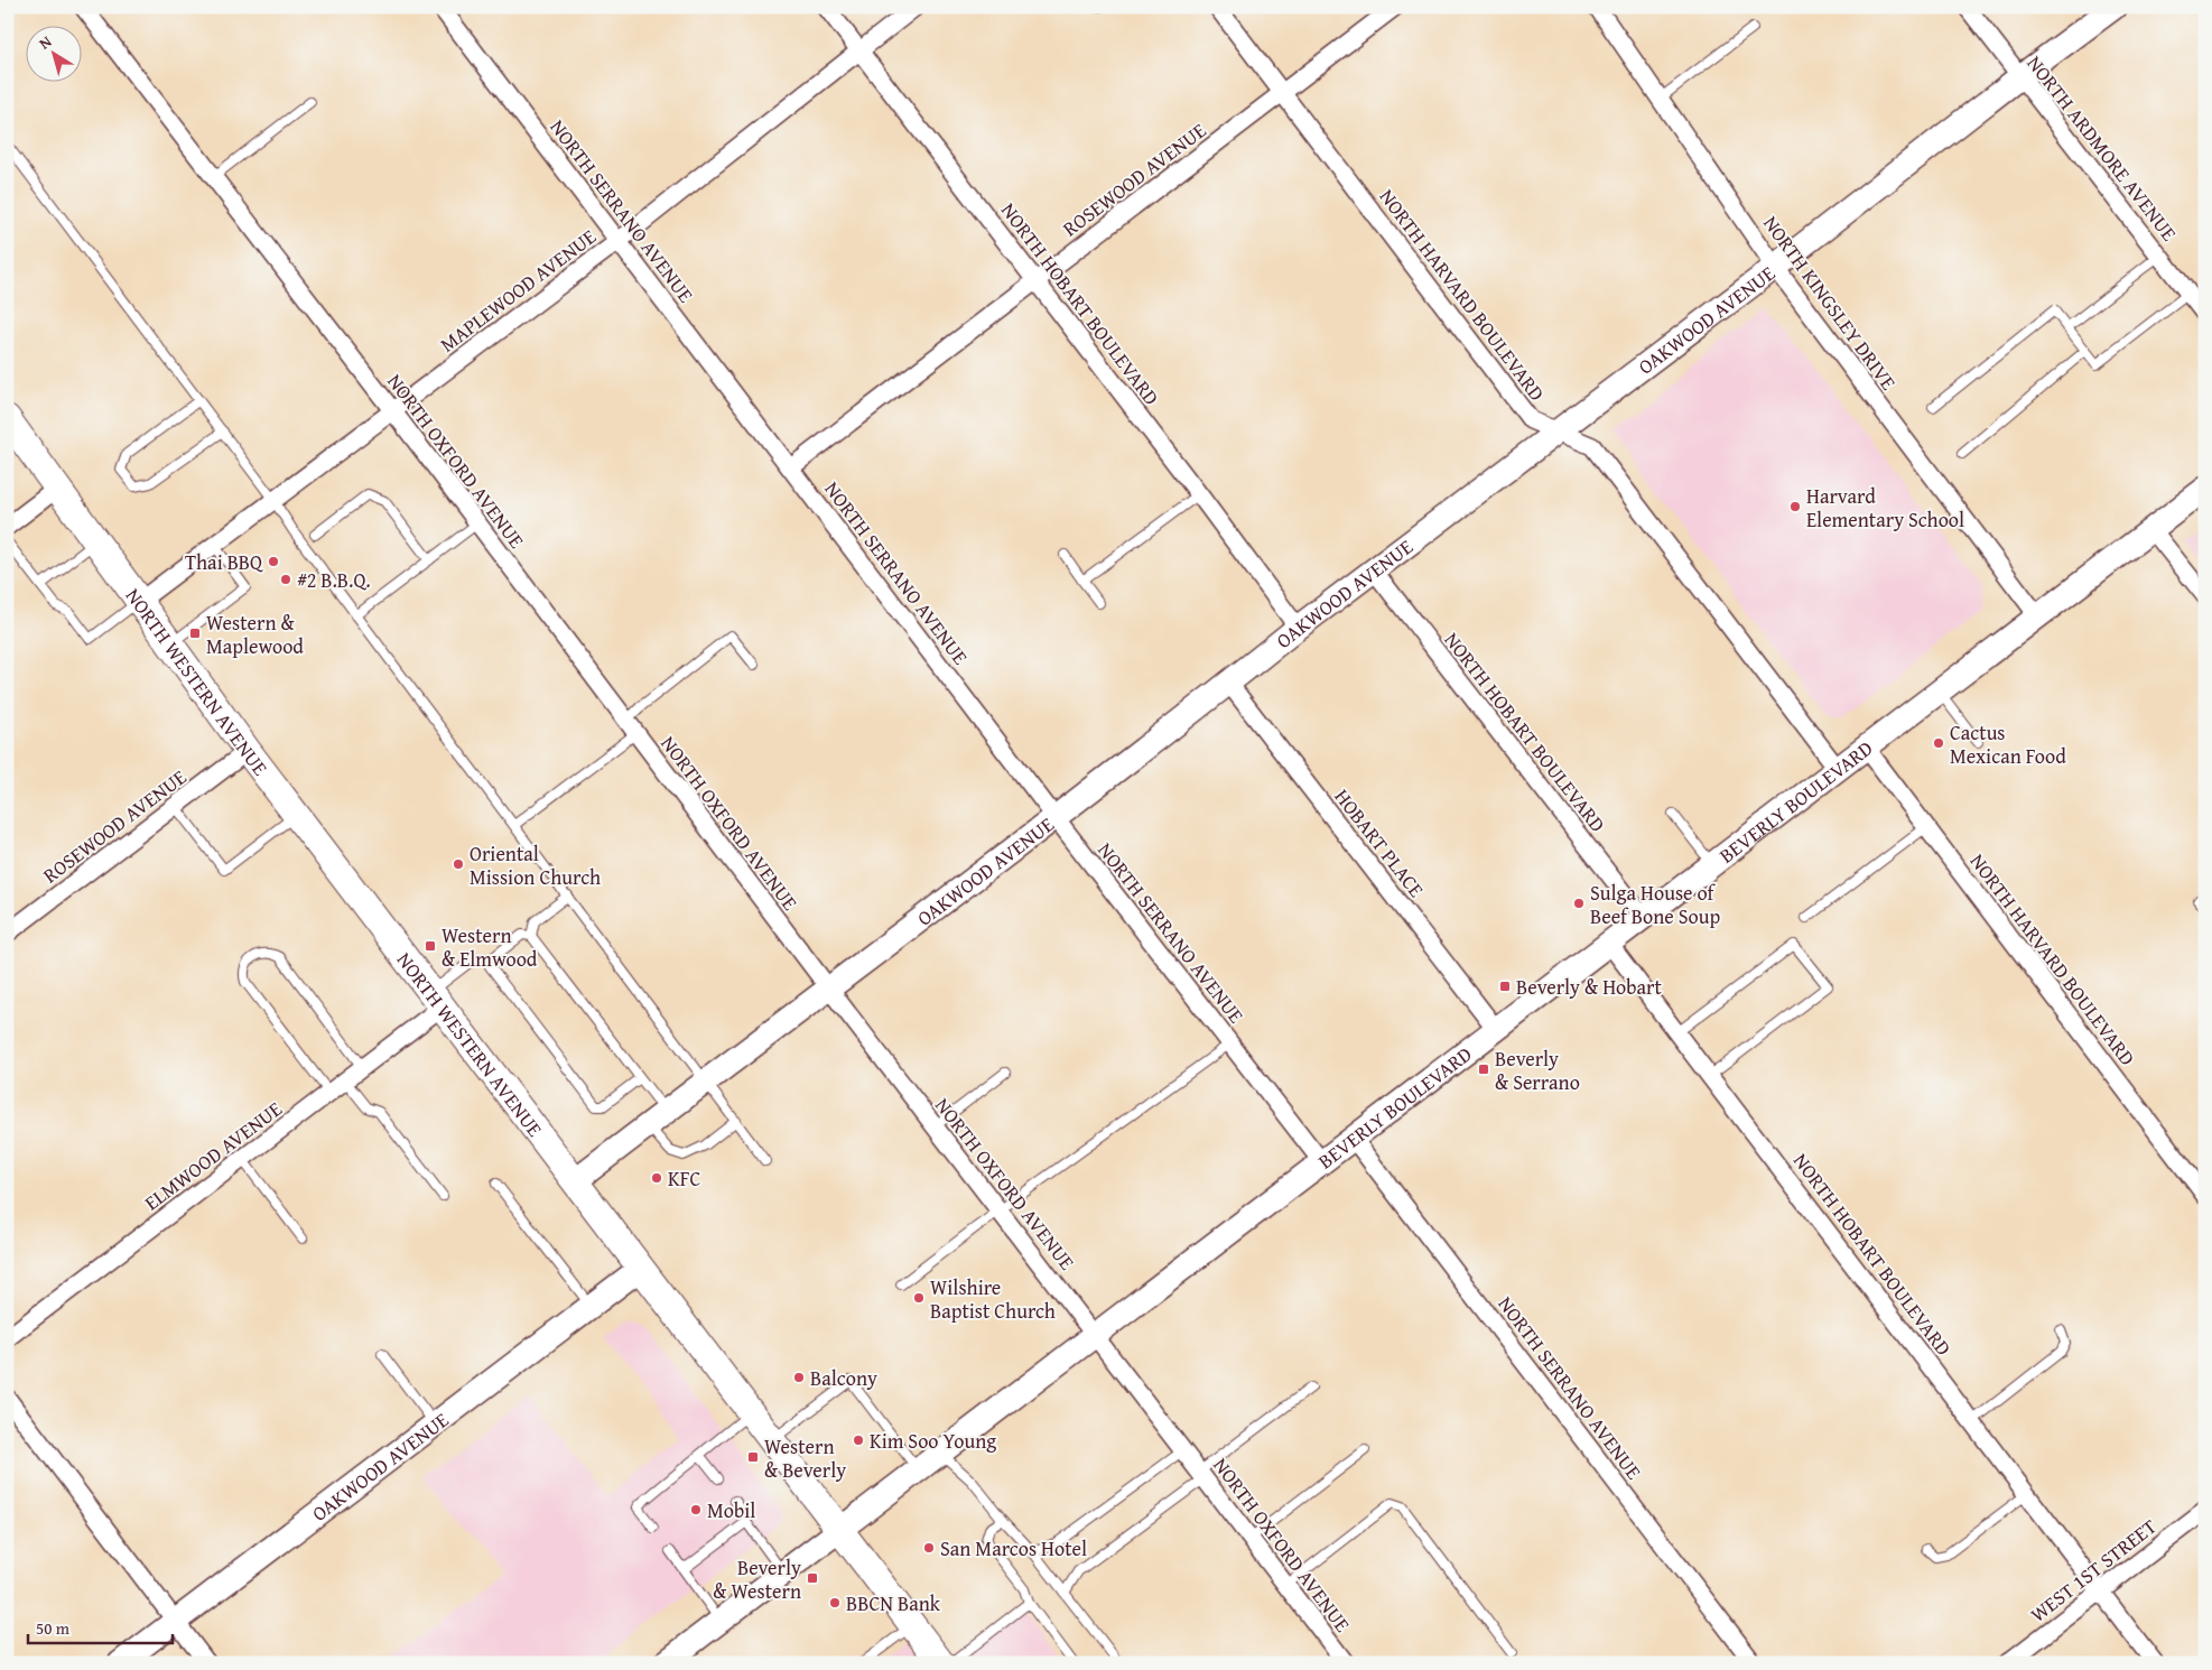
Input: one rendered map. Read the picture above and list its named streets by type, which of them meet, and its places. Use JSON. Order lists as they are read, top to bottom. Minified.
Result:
{"streets":{"main road":["NORTH WESTERN AVENUE"],"street":["NORTH ARDMORE AVENUE","ROSEWOOD AVENUE","NORTH SERRANO AVENUE","MAPLEWOOD AVENUE","NORTH HARVARD BOULEVARD","NORTH KINGSLEY DRIVE","NORTH HOBART BOULEVARD","OAKWOOD AVENUE","NORTH OXFORD AVENUE","BEVERLY BOULEVARD","HOBART PLACE","ELMWOOD AVENUE","WEST 1ST STREET"]},"crossings":[["NORTH ARDMORE AVENUE","OAKWOOD AVENUE"],["ROSEWOOD AVENUE","NORTH SERRANO AVENUE"],["ROSEWOOD AVENUE","NORTH HARVARD BOULEVARD"],["ROSEWOOD AVENUE","NORTH HOBART BOULEVARD"],["ROSEWOOD AVENUE","NORTH WESTERN AVENUE"],["NORTH SERRANO AVENUE","MAPLEWOOD AVENUE"],["NORTH SERRANO AVENUE","OAKWOOD AVENUE"],["NORTH SERRANO AVENUE","BEVERLY BOULEVARD"],["MAPLEWOOD AVENUE","NORTH HOBART BOULEVARD"],["MAPLEWOOD AVENUE","NORTH OXFORD AVENUE"],["MAPLEWOOD AVENUE","NORTH WESTERN AVENUE"],["NORTH HARVARD BOULEVARD","OAKWOOD AVENUE"],["NORTH HARVARD BOULEVARD","BEVERLY BOULEVARD"],["NORTH KINGSLEY DRIVE","OAKWOOD AVENUE"],["NORTH KINGSLEY DRIVE","BEVERLY BOULEVARD"],["NORTH HOBART BOULEVARD","OAKWOOD AVENUE"],["NORTH HOBART BOULEVARD","BEVERLY BOULEVARD"],["NORTH HOBART BOULEVARD","WEST 1ST STREET"],["OAKWOOD AVENUE","NORTH OXFORD AVENUE"],["OAKWOOD AVENUE","NORTH WESTERN AVENUE"],["OAKWOOD AVENUE","HOBART PLACE"],["NORTH OXFORD AVENUE","BEVERLY BOULEVARD"],["NORTH WESTERN AVENUE","BEVERLY BOULEVARD"],["NORTH WESTERN AVENUE","ELMWOOD AVENUE"],["BEVERLY BOULEVARD","HOBART PLACE"]],"places":{"other":["Harvard Elementary School","Thai BBQ","#2 B.B.Q.","Cactus Mexican Food","Oriental Mission Church","Sulga House of Beef Bone Soup","KFC","Wilshire Baptist Church","Balcony","Kim Soo Young","Mobil","San Marcos Hotel","BBCN Bank"],"transit":["Western & Maplewood","Western & Elmwood","Beverly & Hobart","Beverly & Serrano","Western & Beverly","Beverly & Western"]},"scale_bar":"50 m","north":"top left"}
